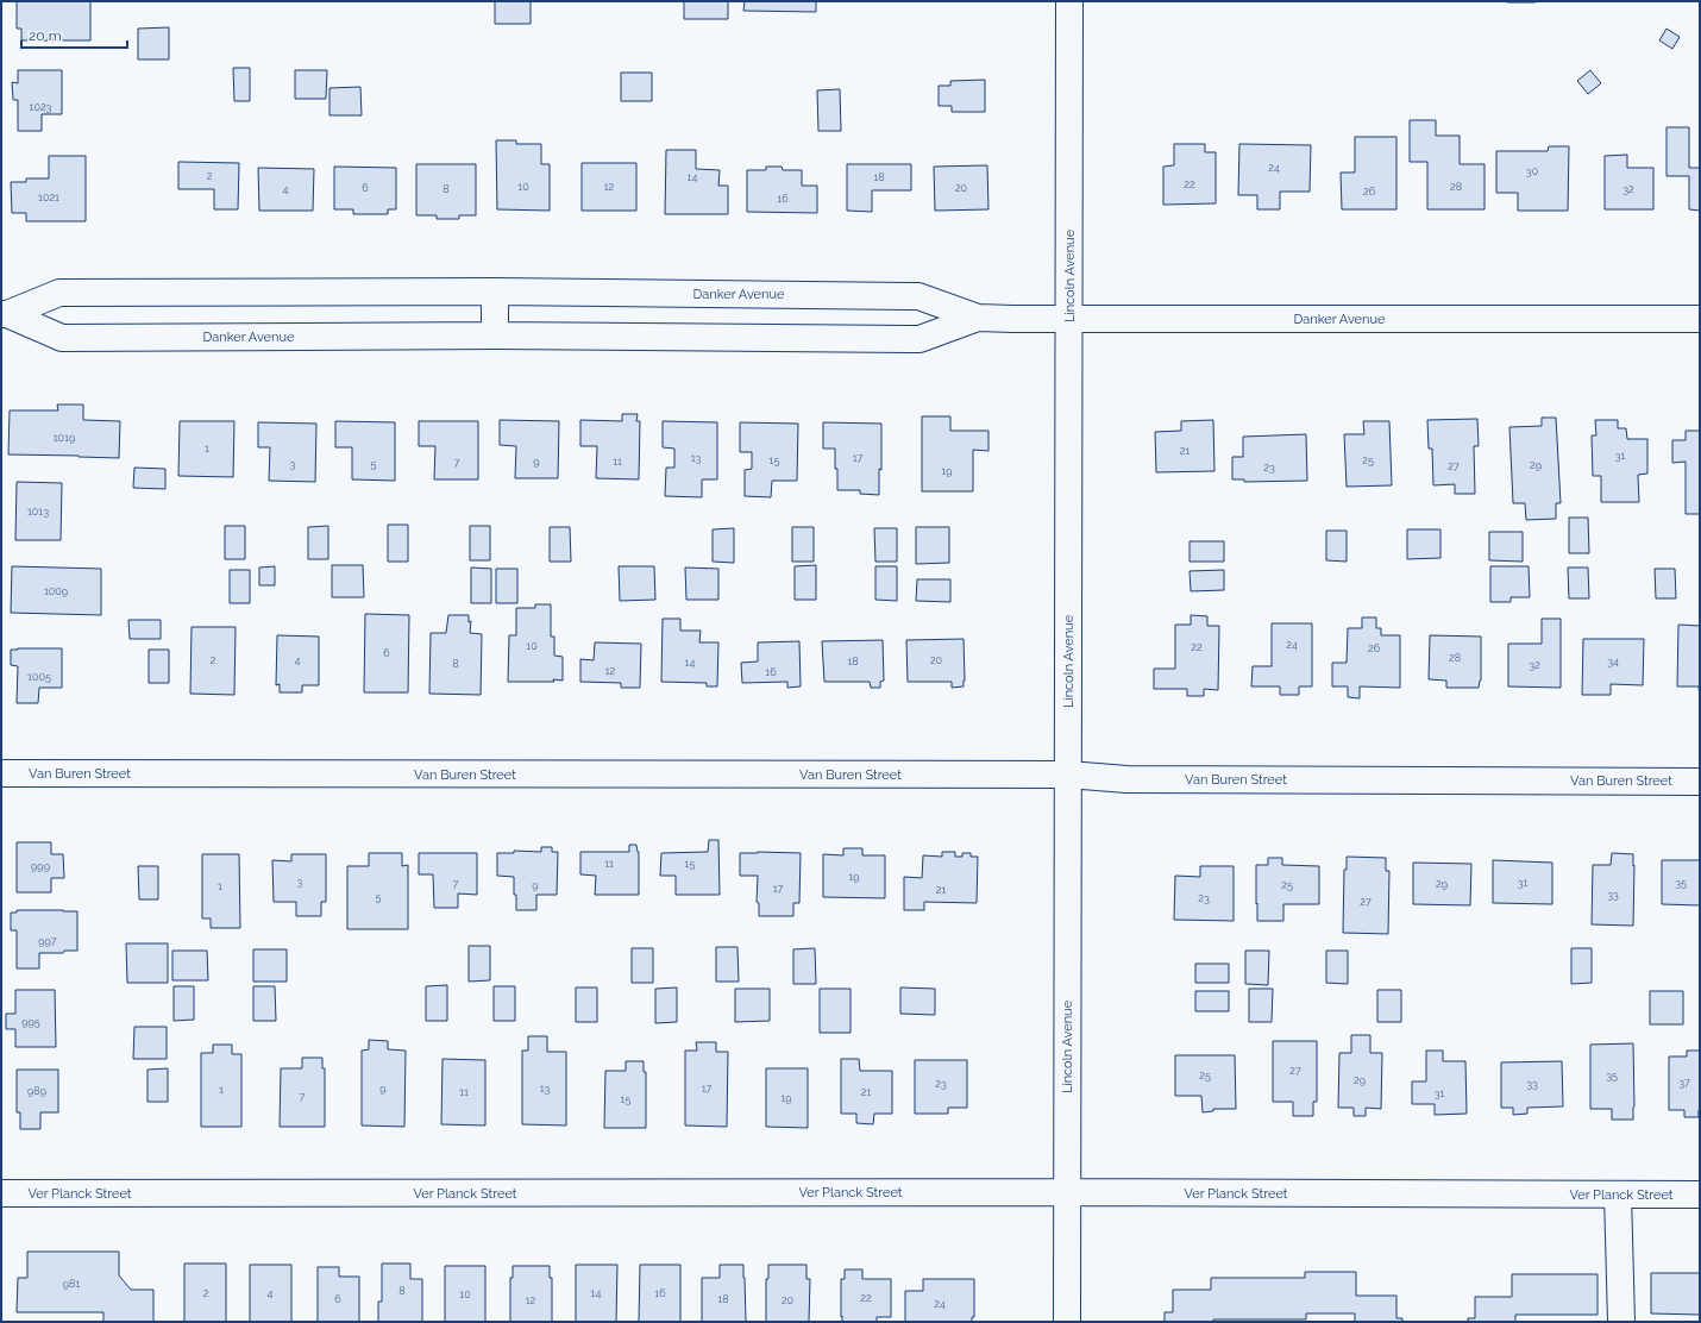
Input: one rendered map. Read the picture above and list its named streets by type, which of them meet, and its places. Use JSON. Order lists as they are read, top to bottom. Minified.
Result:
{"streets":{"street":["Lincoln Avenue","Danker Avenue","Van Buren Street","Ver Planck Street"]},"crossings":[["Lincoln Avenue","Danker Avenue"],["Lincoln Avenue","Van Buren Street"],["Lincoln Avenue","Ver Planck Street"]],"house_numbers":["1023","24","30","2","14","18","22","10","12","28","6","20","4","8","32","26","1021","16","1019","1","21","31","13","17","15","25","9","11","7","3","5","29","27","23","19","1013","1009","24","10","22","26","6","28","2","4","20","18","34","14","8","32","12","16","1005","11","15","999","19","3","31","35","7","29","9","25","1","17","21","33","5","23","27","997","995","27","25","35","29","37","23","33","9","13","17","1","989","11","21","31","7","19","15","981","8","2","4","14","16","10","22","6","18","12","20","24"],"scale_bar":"20 m"}
